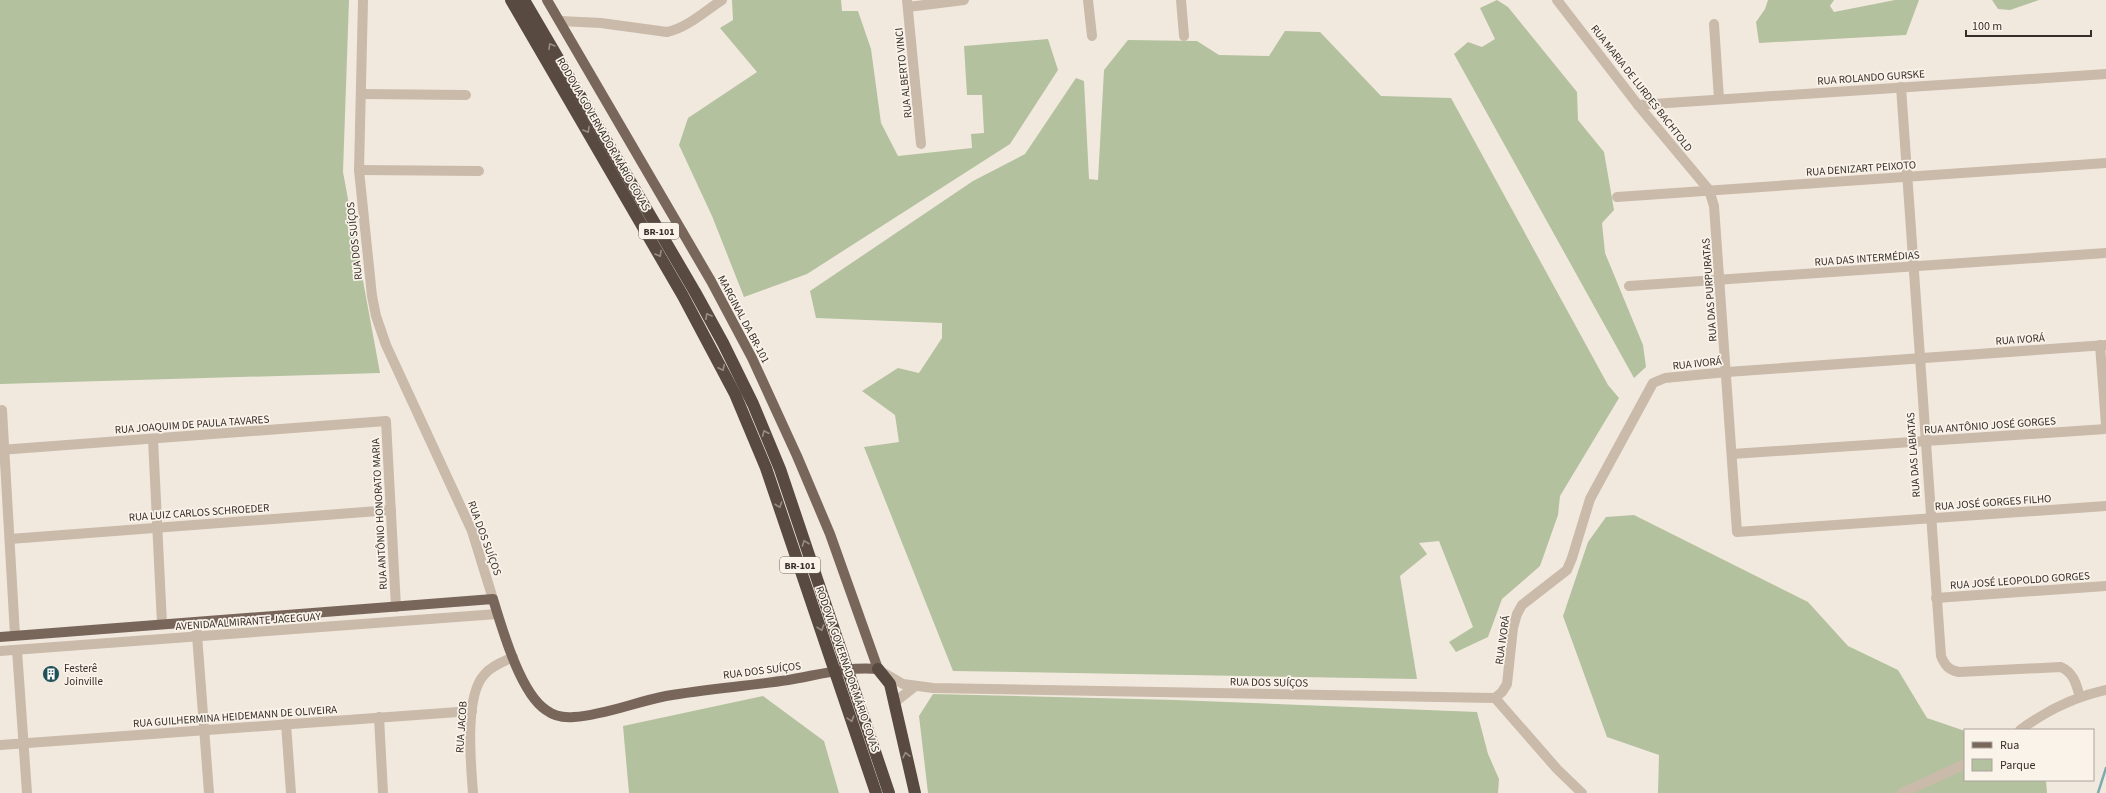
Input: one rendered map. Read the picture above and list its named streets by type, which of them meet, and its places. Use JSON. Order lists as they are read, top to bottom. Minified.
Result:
{"streets":{"highway":["RODOVIA GOVERNADOR MÁRIO COVAS","BR-101"],"main road":["RUA DOS SUÍÇOS","MARGINAL DA BR-101","AVENIDA ALMIRANTE JACEGUAY"],"street":["RUA ALBERTO VINCI","RUA ROLANDO GURSKE","RUA MARIA DE LURDES BACHTOLD","RUA DENIZART PEIXOTO","RUA DAS INTERMÉDIAS","RUA DAS PURPURATAS","RUA IVORÁ","RUA JOAQUIM DE PAULA TAVARES","RUA ANTÔNIO JOSÉ GORGES","RUA DAS LABIATAS","RUA JOSÉ GORGES FILHO","RUA LUIZ CARLOS SCHROEDER","RUA ANTÔNIO HONORATO MARIA","RUA JOSÉ LEOPOLDO GORGES","RUA GUILHERMINA HEIDEMANN DE OLIVEIRA","RUA JACOB"]},"crossings":[["RUA ROLANDO GURSKE","RUA MARIA DE LURDES BACHTOLD"],["RUA ROLANDO GURSKE","RUA DAS LABIATAS"],["RUA MARIA DE LURDES BACHTOLD","RUA DENIZART PEIXOTO"],["RUA MARIA DE LURDES BACHTOLD","RUA DAS PURPURATAS"],["RUA DENIZART PEIXOTO","RUA DAS PURPURATAS"],["RUA DENIZART PEIXOTO","RUA DAS LABIATAS"],["RUA DOS SUÍÇOS","MARGINAL DA BR-101"],["RUA DOS SUÍÇOS","RUA IVORÁ"],["RUA DOS SUÍÇOS","AVENIDA ALMIRANTE JACEGUAY"],["RUA DOS SUÍÇOS","RUA JACOB"],["RUA DAS INTERMÉDIAS","RUA DAS PURPURATAS"],["RUA DAS INTERMÉDIAS","RUA DAS LABIATAS"],["RUA DAS PURPURATAS","RUA IVORÁ"],["RUA DAS PURPURATAS","RUA ANTÔNIO JOSÉ GORGES"],["RUA DAS PURPURATAS","RUA JOSÉ GORGES FILHO"],["RUA IVORÁ","RUA DAS LABIATAS"],["RUA JOAQUIM DE PAULA TAVARES","RUA ANTÔNIO HONORATO MARIA"],["RUA ANTÔNIO JOSÉ GORGES","RUA DAS LABIATAS"],["RUA DAS LABIATAS","RUA JOSÉ GORGES FILHO"],["RUA DAS LABIATAS","RUA JOSÉ LEOPOLDO GORGES"],["RUA LUIZ CARLOS SCHROEDER","RUA ANTÔNIO HONORATO MARIA"],["RUA ANTÔNIO HONORATO MARIA","AVENIDA ALMIRANTE JACEGUAY"],["RUA GUILHERMINA HEIDEMANN DE OLIVEIRA","RUA JACOB"]],"places":{"building":["Festerê Joinville"]},"legend":["Rua","Parque"],"scale_bar":"100 m"}
